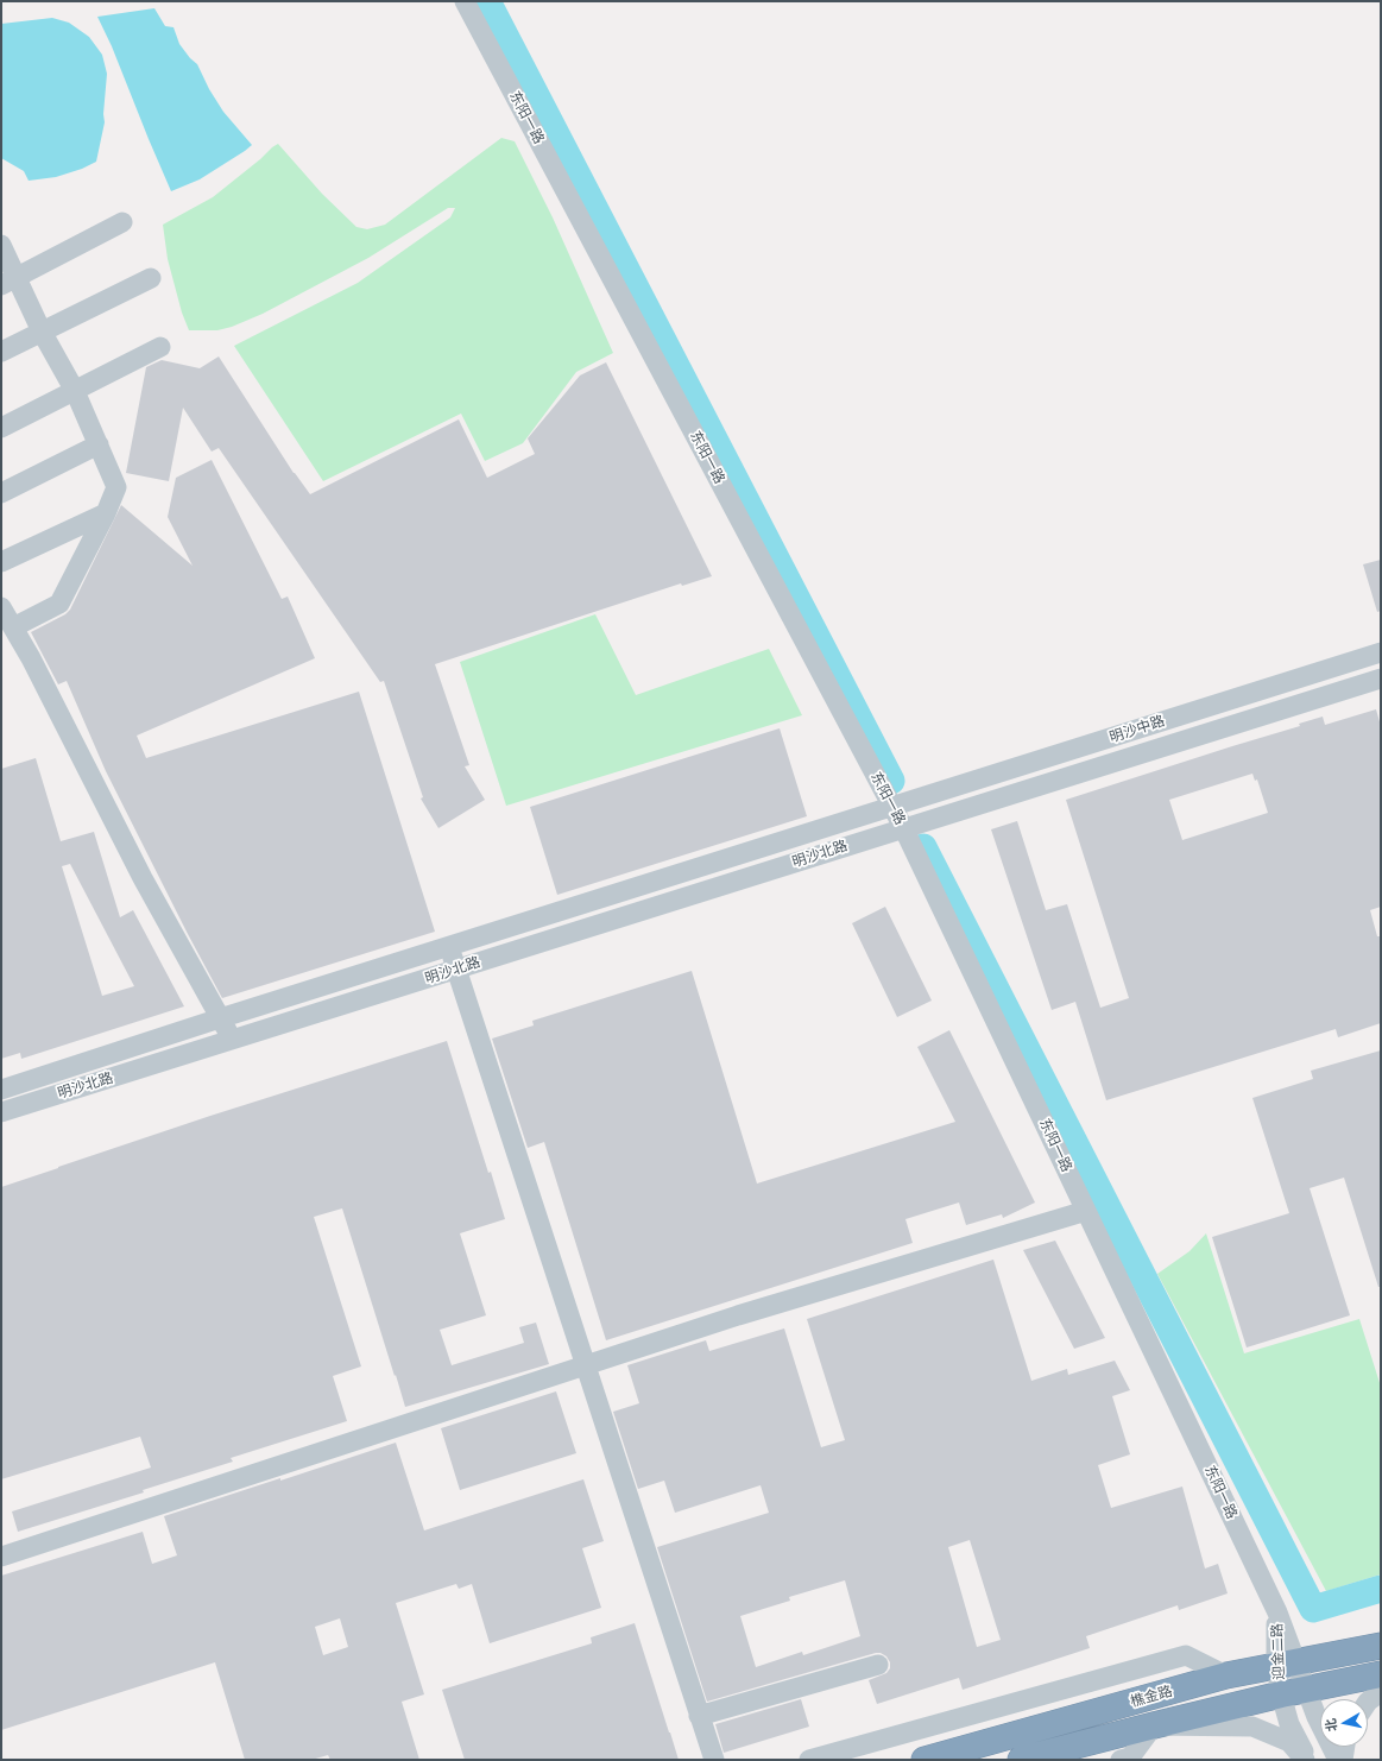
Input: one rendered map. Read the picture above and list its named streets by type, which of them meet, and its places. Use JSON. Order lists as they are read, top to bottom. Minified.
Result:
{"streets":{"highway":["樵金路"],"street":["东阳一路","明沙中路","明沙北路","迎金二路"]},"crossings":[["东阳一路","明沙中路"],["东阳一路","明沙北路"],["东阳一路","迎金二路"],["明沙中路","明沙北路"],["迎金二路","樵金路"]],"north":"left"}
